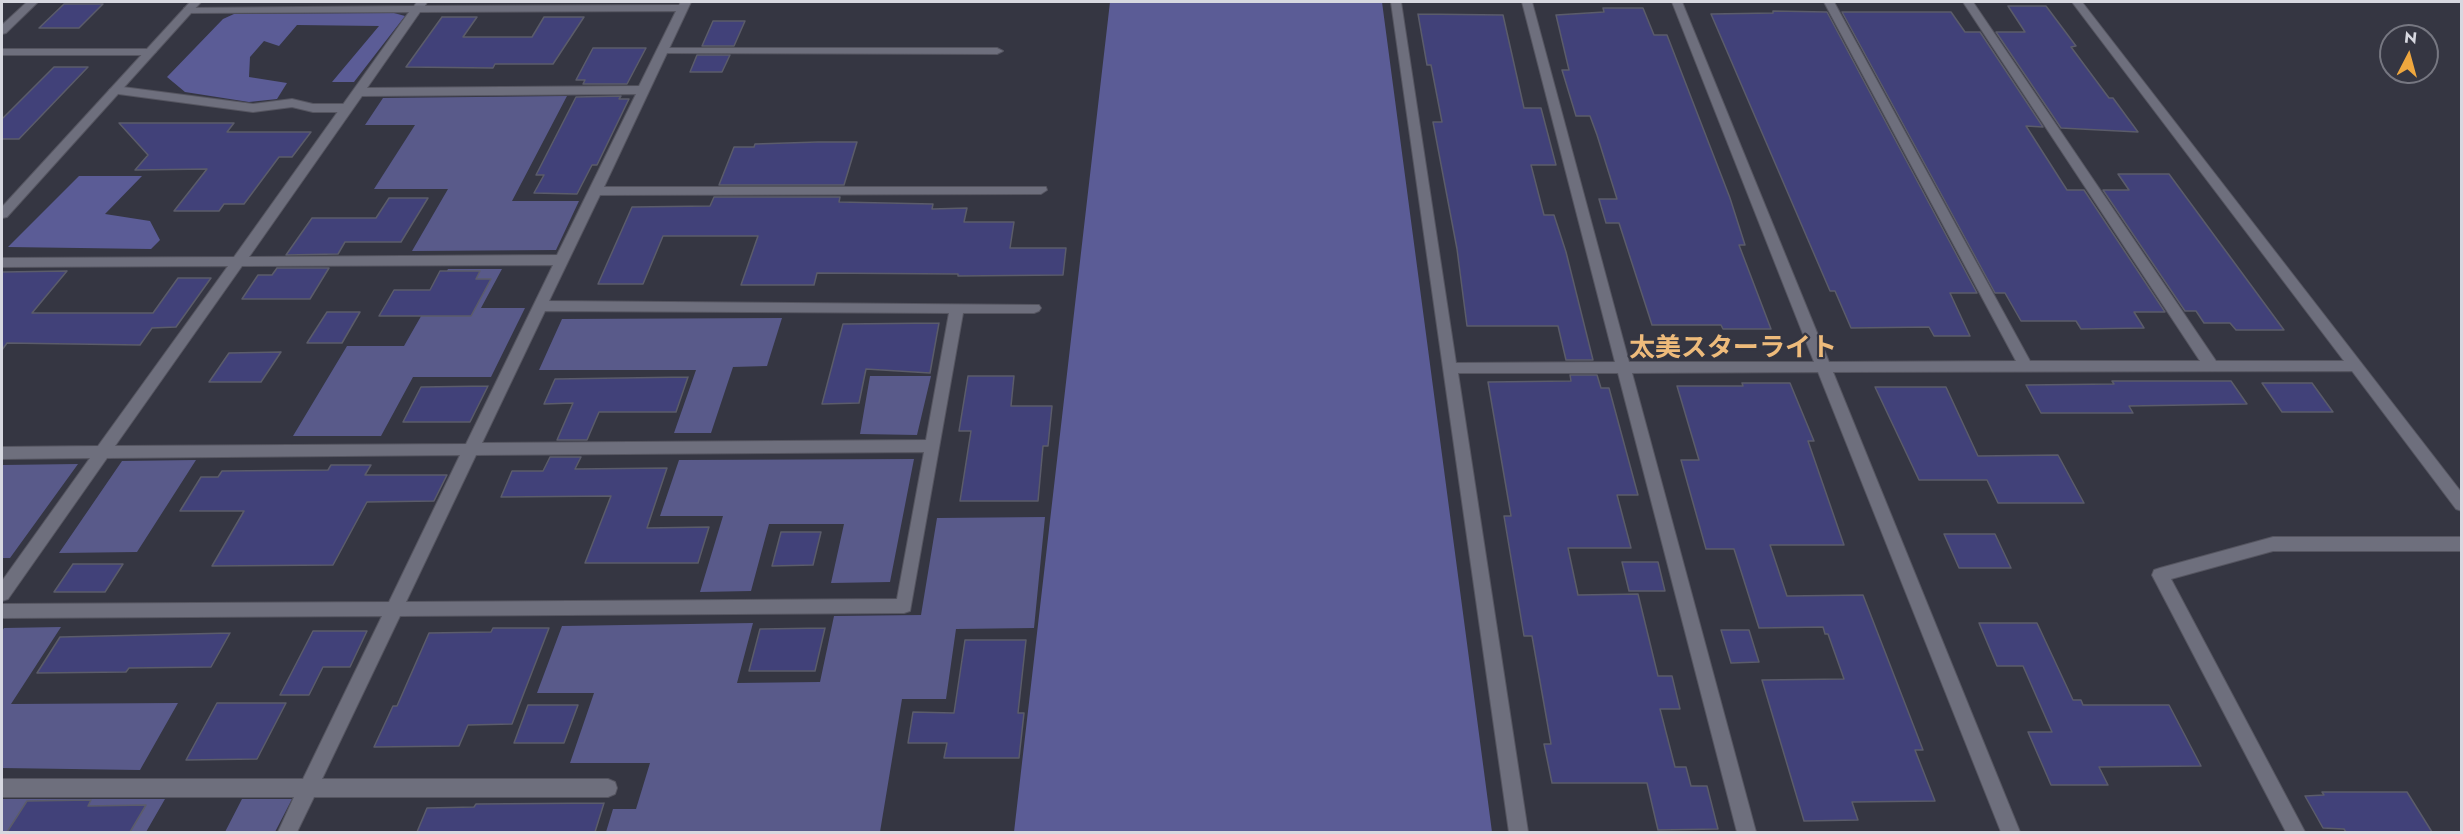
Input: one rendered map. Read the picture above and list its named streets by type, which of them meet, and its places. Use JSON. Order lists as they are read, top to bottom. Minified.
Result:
{"districts":["太美スターライト"],"north":"top"}
